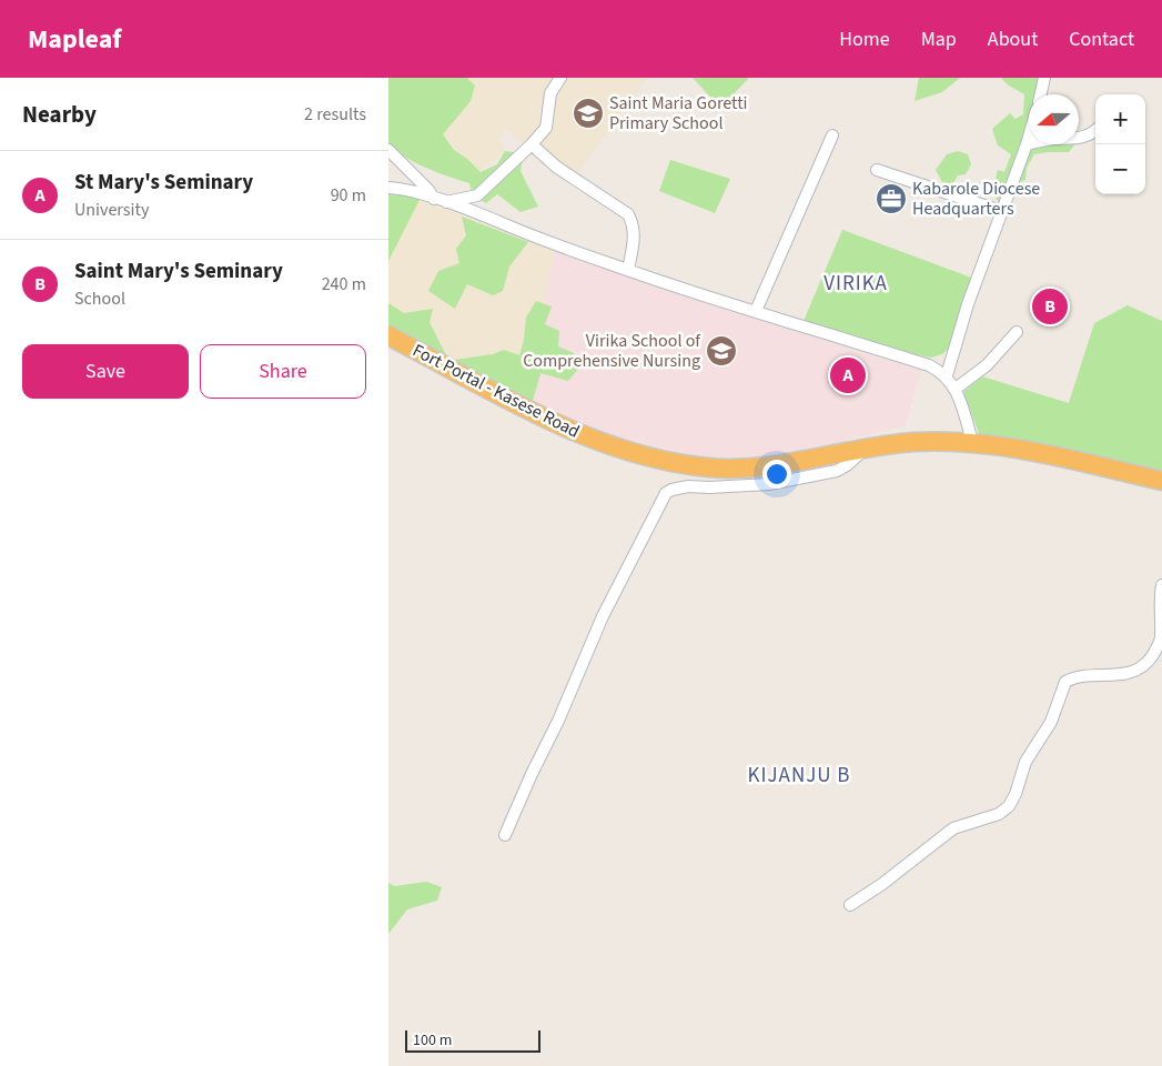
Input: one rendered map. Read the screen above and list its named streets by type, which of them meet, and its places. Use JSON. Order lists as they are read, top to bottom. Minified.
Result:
{"streets":{"highway":["Fort Portal - Kasese Road"]},"districts":["VIRIKA","KIJANJU B"],"places":{"school or university":["Saint Maria Goretti Primary School","Virika School of Comprehensive Nursing"],"office":["Kabarole Diocese Headquarters"]},"scale_bar":"100 m","north":"left","page":{"header":"Mapleaf","nav":["Home","Map","About","Contact"],"heading":["Nearby","2 results"],"map_buttons":["+","−"],"list":[{"mark":"A","name":"St Mary's Seminary","note":"University","value":"90 m"},{"mark":"B","name":"Saint Mary's Seminary","note":"School","value":"240 m"}],"pins":["B","A"],"buttons":["Save","Share"],"scale":"100 m"}}
